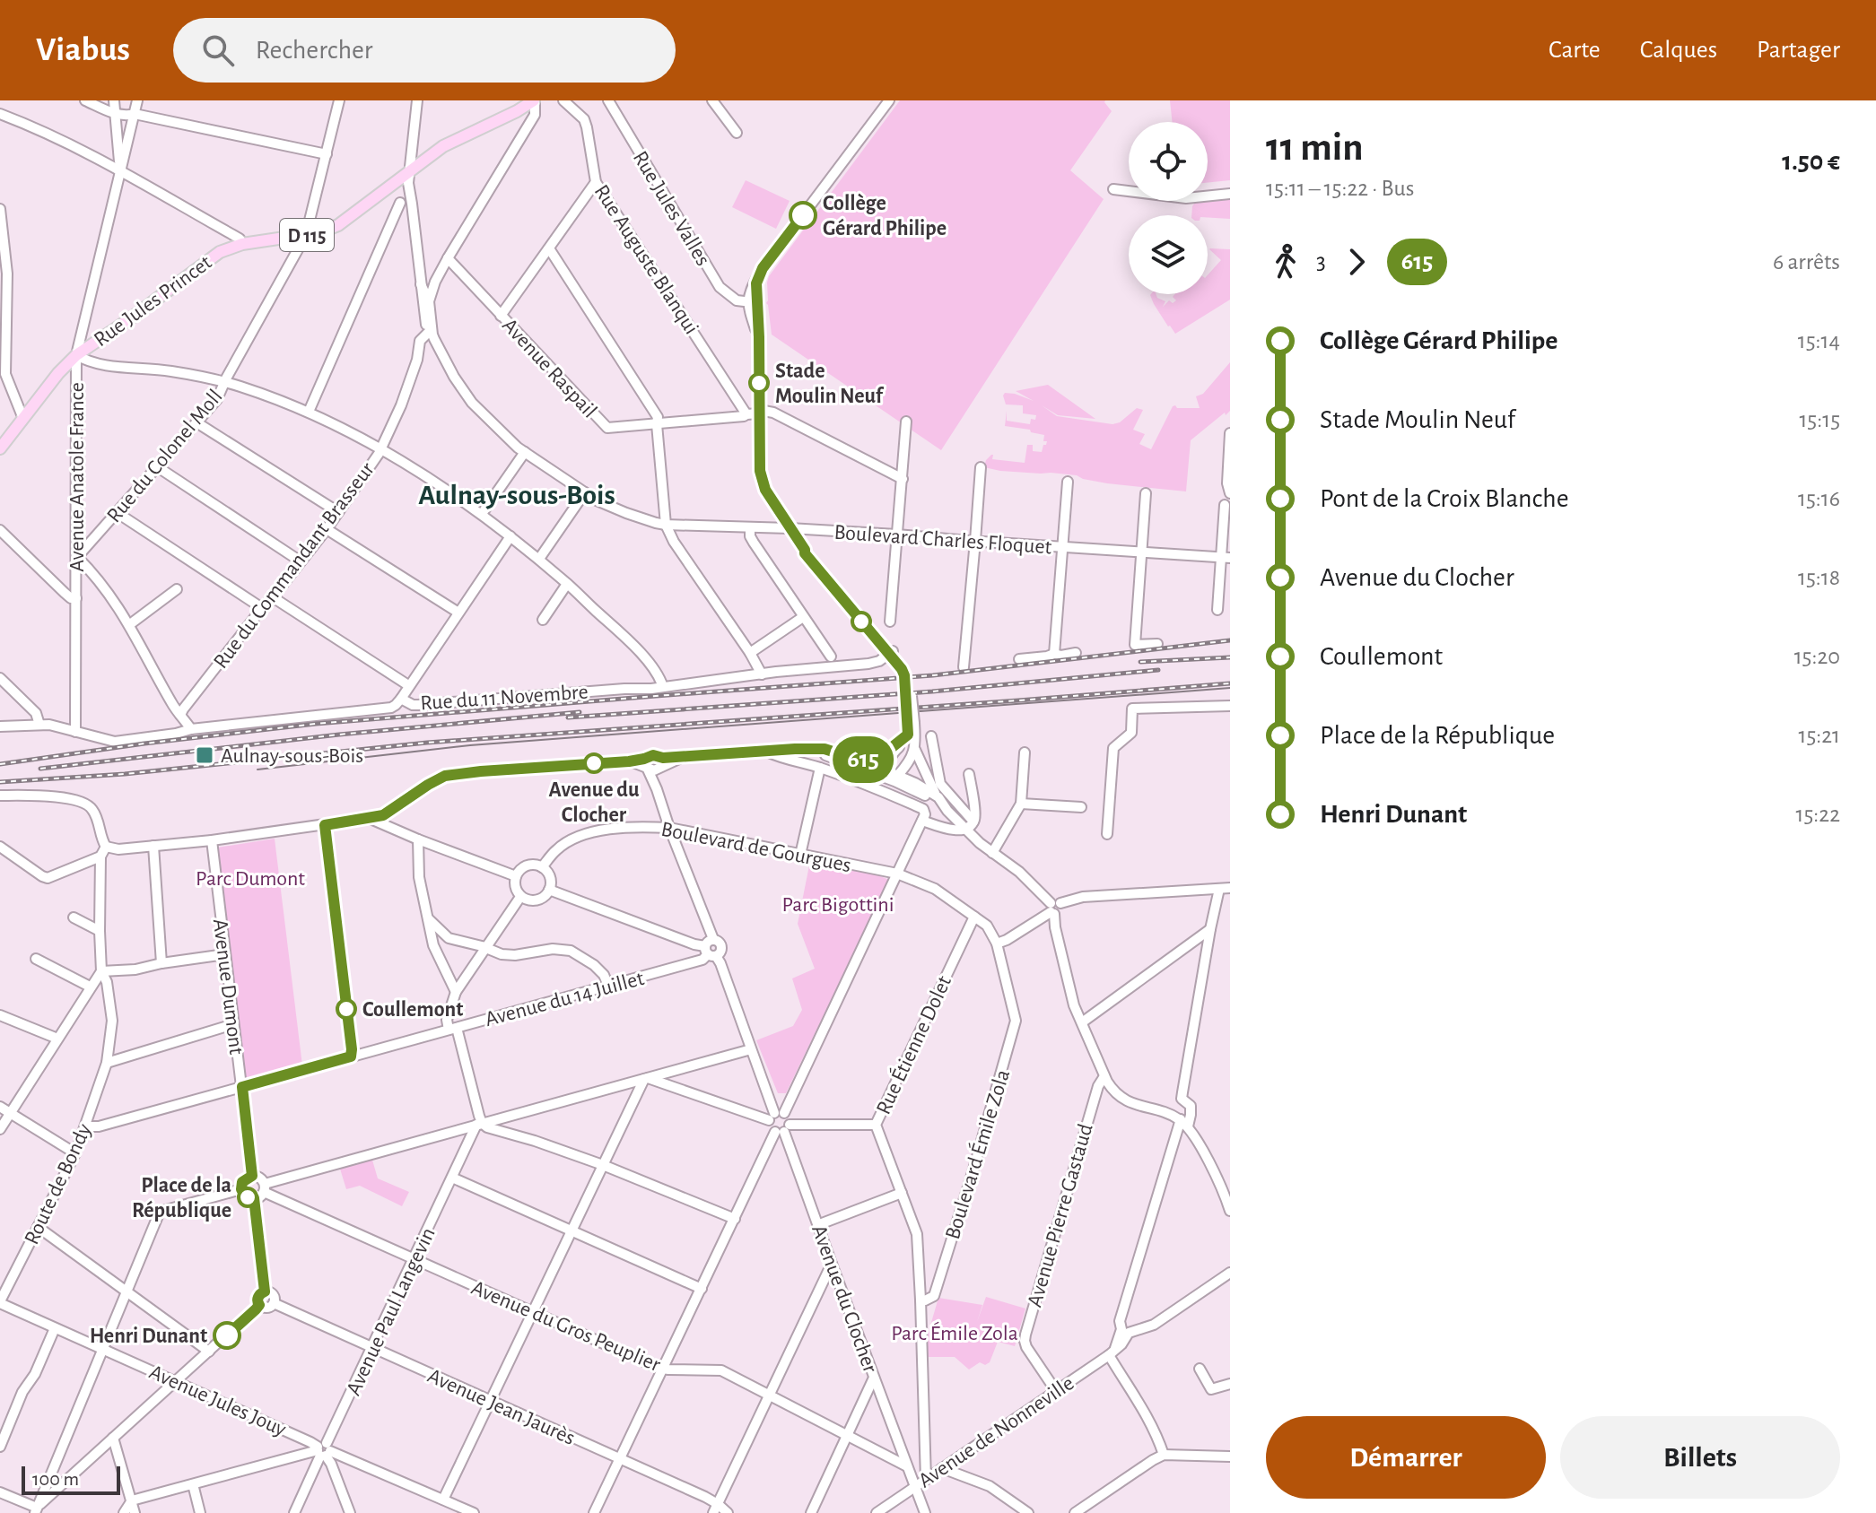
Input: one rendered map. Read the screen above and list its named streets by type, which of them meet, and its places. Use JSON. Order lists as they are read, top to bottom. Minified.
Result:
{"streets":{"main road":["D 115","Rue Jules Princet"],"street":["Rue Jules Valles","Rue Auguste Blanqui","Avenue Raspail","Rue du Colonel Moll","Avenue Anatole France","Boulevard Charles Floquet","Rue du Commandant Brasseur","Rue du 11 Novembre","Boulevard de Gourgues","Avenue Dumont","Avenue du 14 Juillet","Rue Étienne Dolet","Boulevard Émile Zola","Route de Bondy","Avenue Pierre Gastaud","Avenue du Clocher","Avenue Paul Langevin","Avenue du Gros Peuplier","Avenue Jules Jouy","Avenue Jean Jaurès","Avenue de Nonneville"]},"crossings":[["D 115","Rue Jules Princet"],["D 115","Avenue Anatole France"],["Rue Auguste Blanqui","Avenue Raspail"],["Rue Jules Princet","Rue du Colonel Moll"],["Rue Jules Princet","Avenue Anatole France"],["Rue Jules Princet","Boulevard Charles Floquet"],["Rue du Colonel Moll","Avenue Anatole France"],["Avenue Anatole France","Rue du 11 Novembre"],["Boulevard Charles Floquet","Rue du Commandant Brasseur"],["Boulevard de Gourgues","Boulevard Émile Zola"],["Avenue Dumont","Avenue du 14 Juillet"],["Avenue Dumont","Avenue du Gros Peuplier"],["Avenue du 14 Juillet","Route de Bondy"],["Rue Étienne Dolet","Boulevard Émile Zola"],["Route de Bondy","Avenue Jules Jouy"],["Avenue Pierre Gastaud","Avenue de Nonneville"],["Avenue du Clocher","Avenue du Gros Peuplier"],["Avenue du Clocher","Avenue de Nonneville"],["Avenue Paul Langevin","Avenue du Gros Peuplier"],["Avenue Paul Langevin","Avenue Jules Jouy"],["Avenue Paul Langevin","Avenue Jean Jaurès"]],"districts":["Aulnay-sous-Bois"],"parks":["Parc Dumont","Parc Bigottini","Parc Émile Zola"],"places":{"other":["Collège Gérard Philipe","Stade Moulin Neuf","Avenue du Clocher","Coullemont","Place de la République","Henri Dunant"],"transit":["Aulnay-sous-Bois"]},"lines":["bus line 615"],"scale_bar":"100 m","page":{"header":"Viabus","search":"Rechercher","nav":["Carte","Calques","Partager"],"on_map":"615","heading":["11 min","15:11 – 15:22 · Bus","1.50 €"],"legs":["3","615","6 arrêts"],"list":[{"name":"Collège Gérard Philipe","value":"15:14"},{"name":"Stade Moulin Neuf","value":"15:15"},{"name":"Pont de la Croix Blanche","value":"15:16"},{"name":"Avenue du Clocher","value":"15:18"},{"name":"Coullemont","value":"15:20"},{"name":"Place de la République","value":"15:21"},{"name":"Henri Dunant","value":"15:22"}],"buttons":["Démarrer","Billets"],"scale":"100 m"}}
